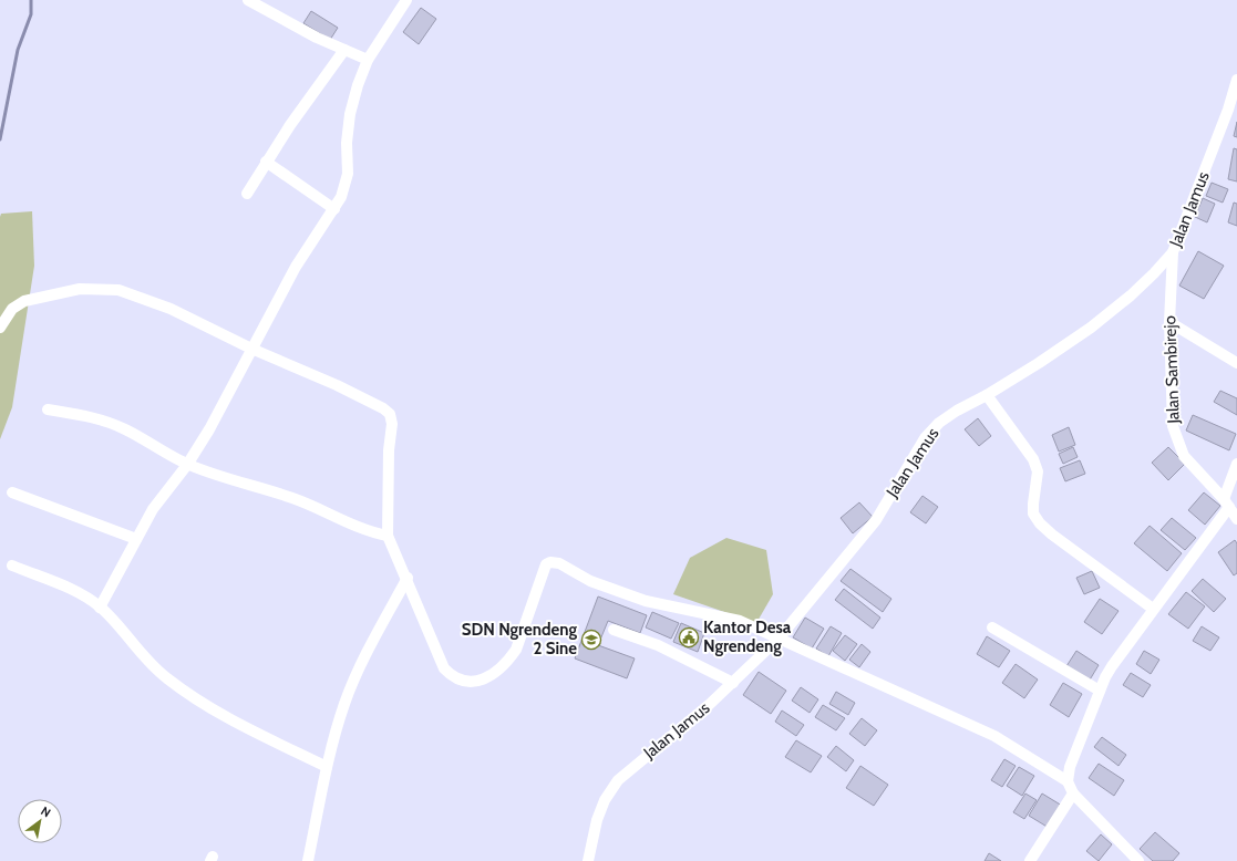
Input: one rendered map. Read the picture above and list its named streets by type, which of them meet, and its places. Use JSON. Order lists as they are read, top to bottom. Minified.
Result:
{"streets":{"street":["Jalan Jamus","Jalan Sambirejo"]},"crossings":[["Jalan Jamus","Jalan Sambirejo"]],"places":{"public building":["Kantor Desa Ngrendeng"],"school or university":["SDN Ngrendeng 2 Sine"]},"north":"top right"}
